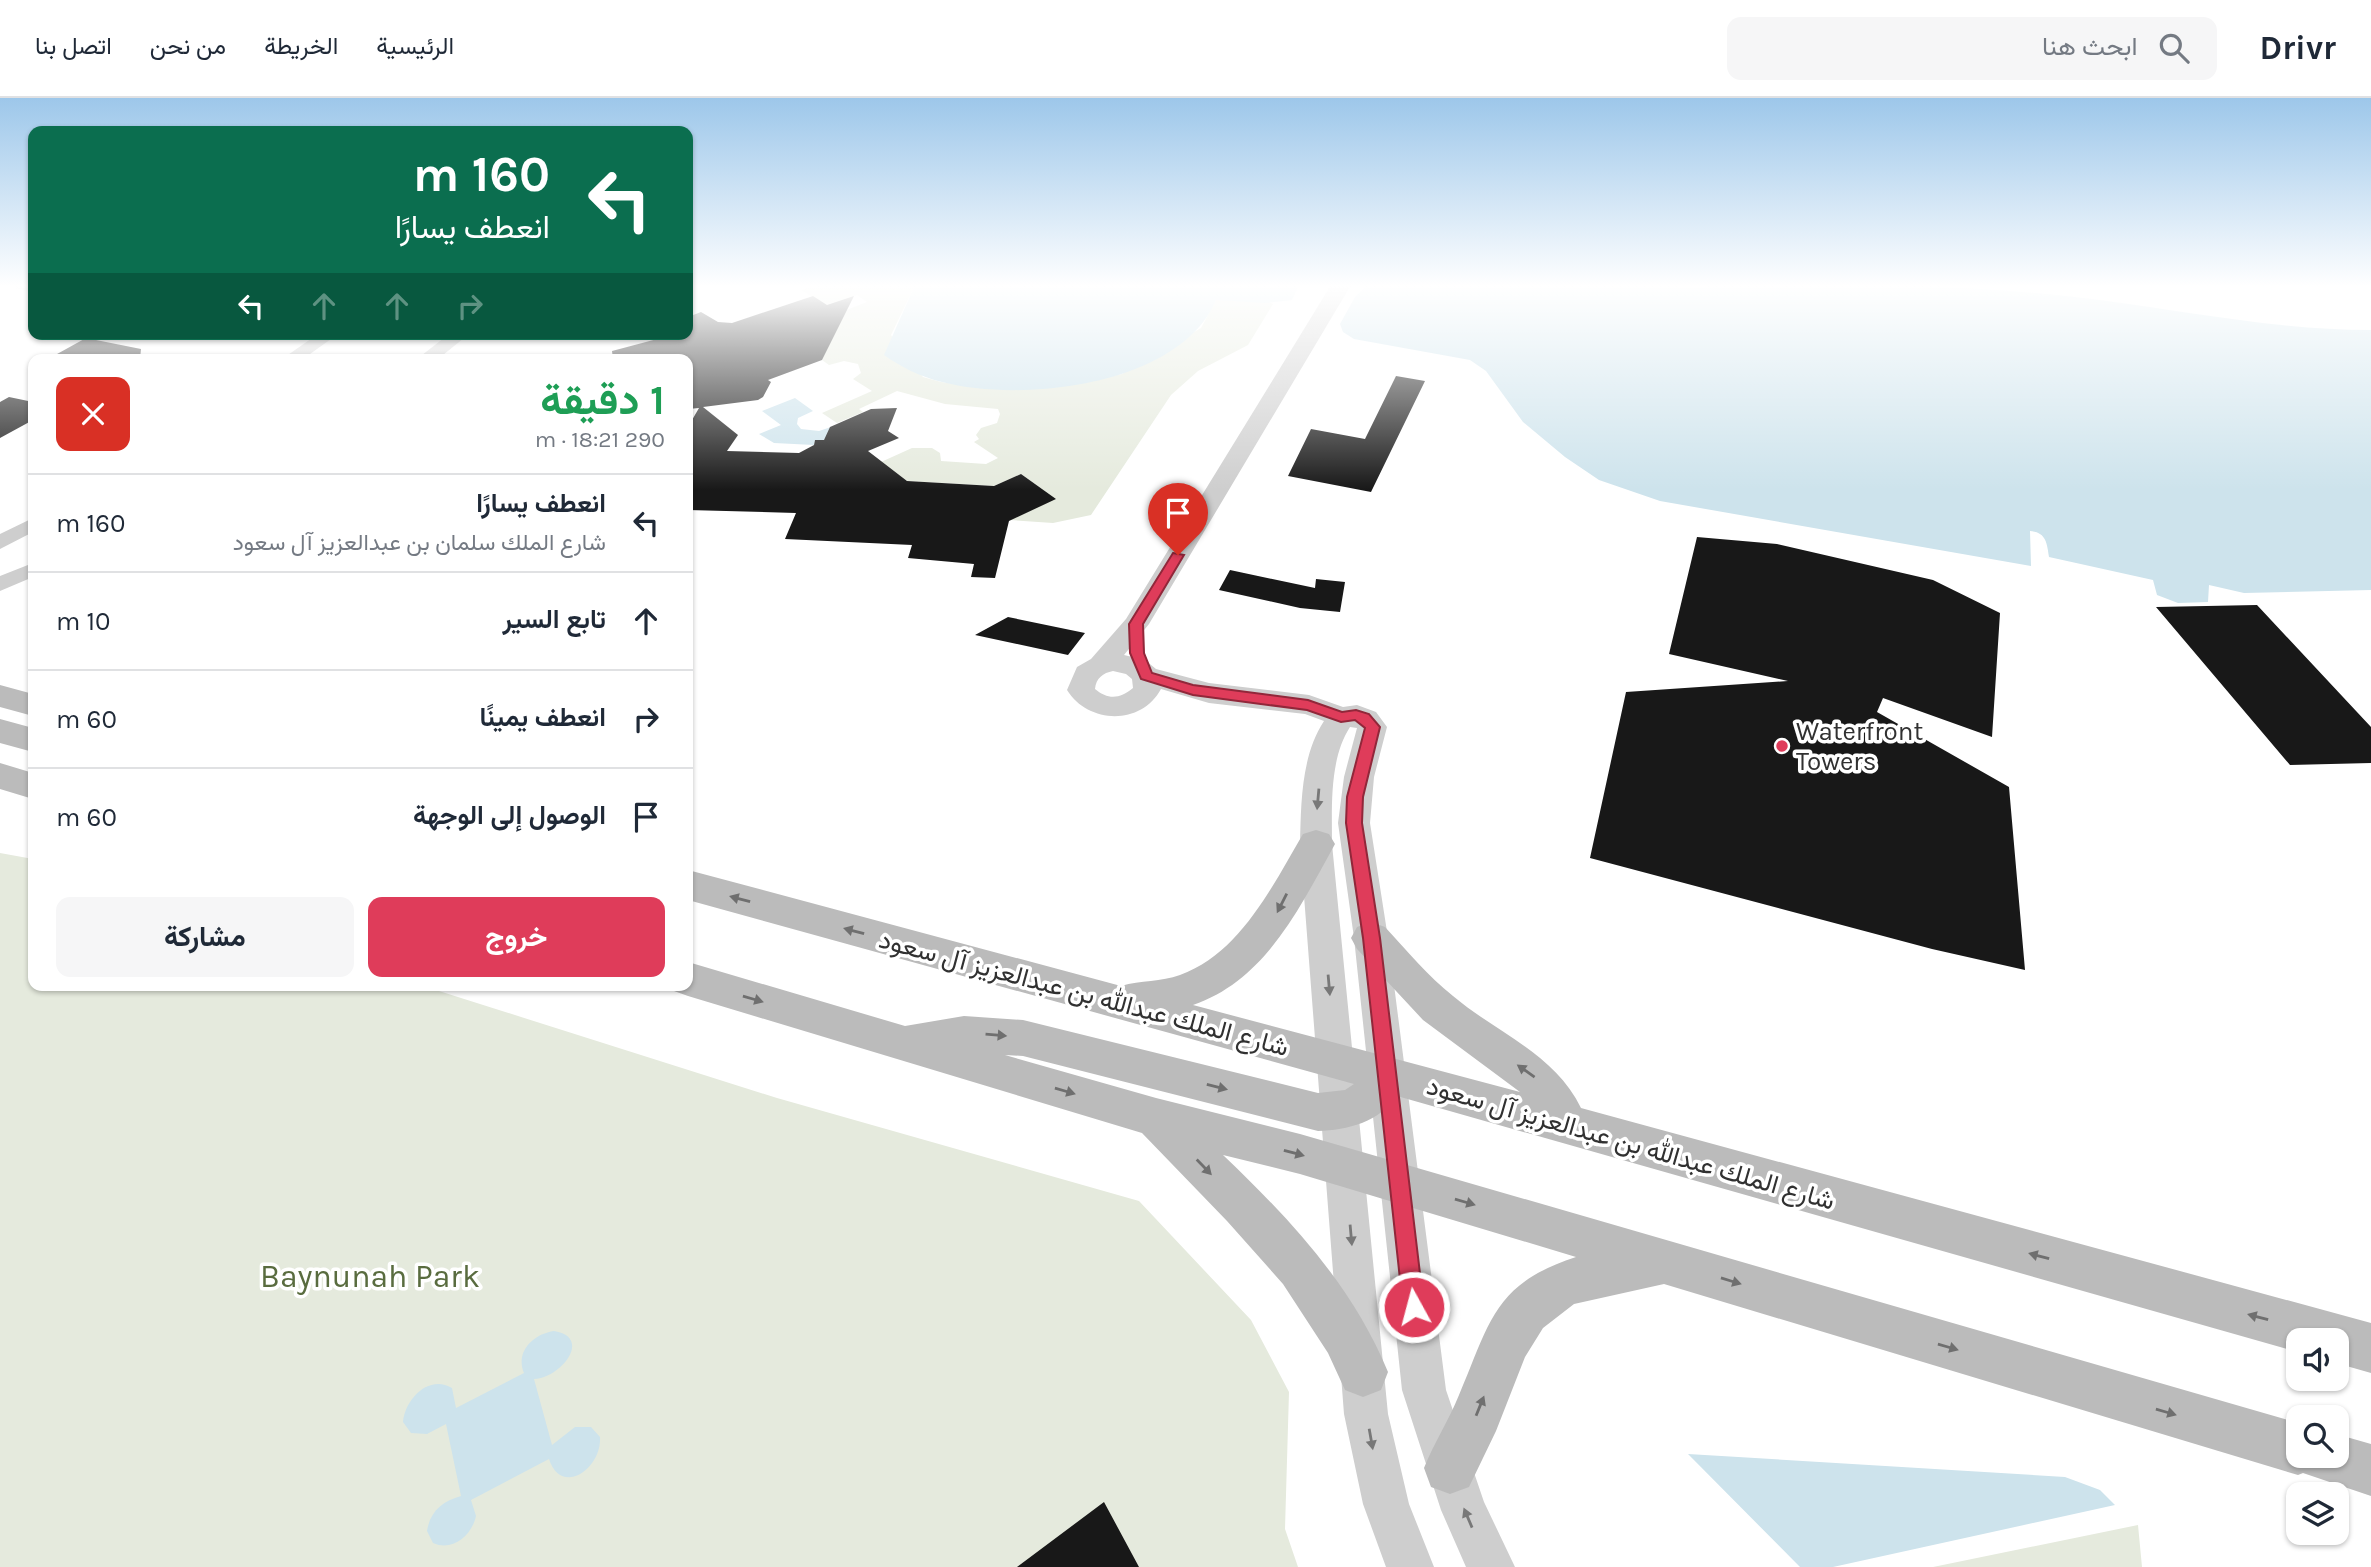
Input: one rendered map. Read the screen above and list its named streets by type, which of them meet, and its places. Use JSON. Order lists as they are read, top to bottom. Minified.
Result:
{"streets":{"main road":["شارع الملك عبدالله بن عبدالعزيز آل سعود"]},"parks":["Baynunah Park"],"places":["Waterfront Towers"],"page":{"header":"Drivr","search":"ابحث هنا","nav":["الرئيسية","الخريطة","من نحن","اتصل بنا"],"turn":["160 m","انعطف يسارًا"],"heading":["1 دقيقة","290 m · 18:21"],"list":[{"name":"انعطف يسارًا","note":"شارع الملك سلمان بن عبدالعزيز آل سعود","value":"160 m"},{"name":"تابع السير","value":"10 m"},{"name":"انعطف يمينًا","value":"60 m"},{"name":"الوصول إلى الوجهة","value":"60 m"}],"buttons":["خروج","مشاركة"]}}
